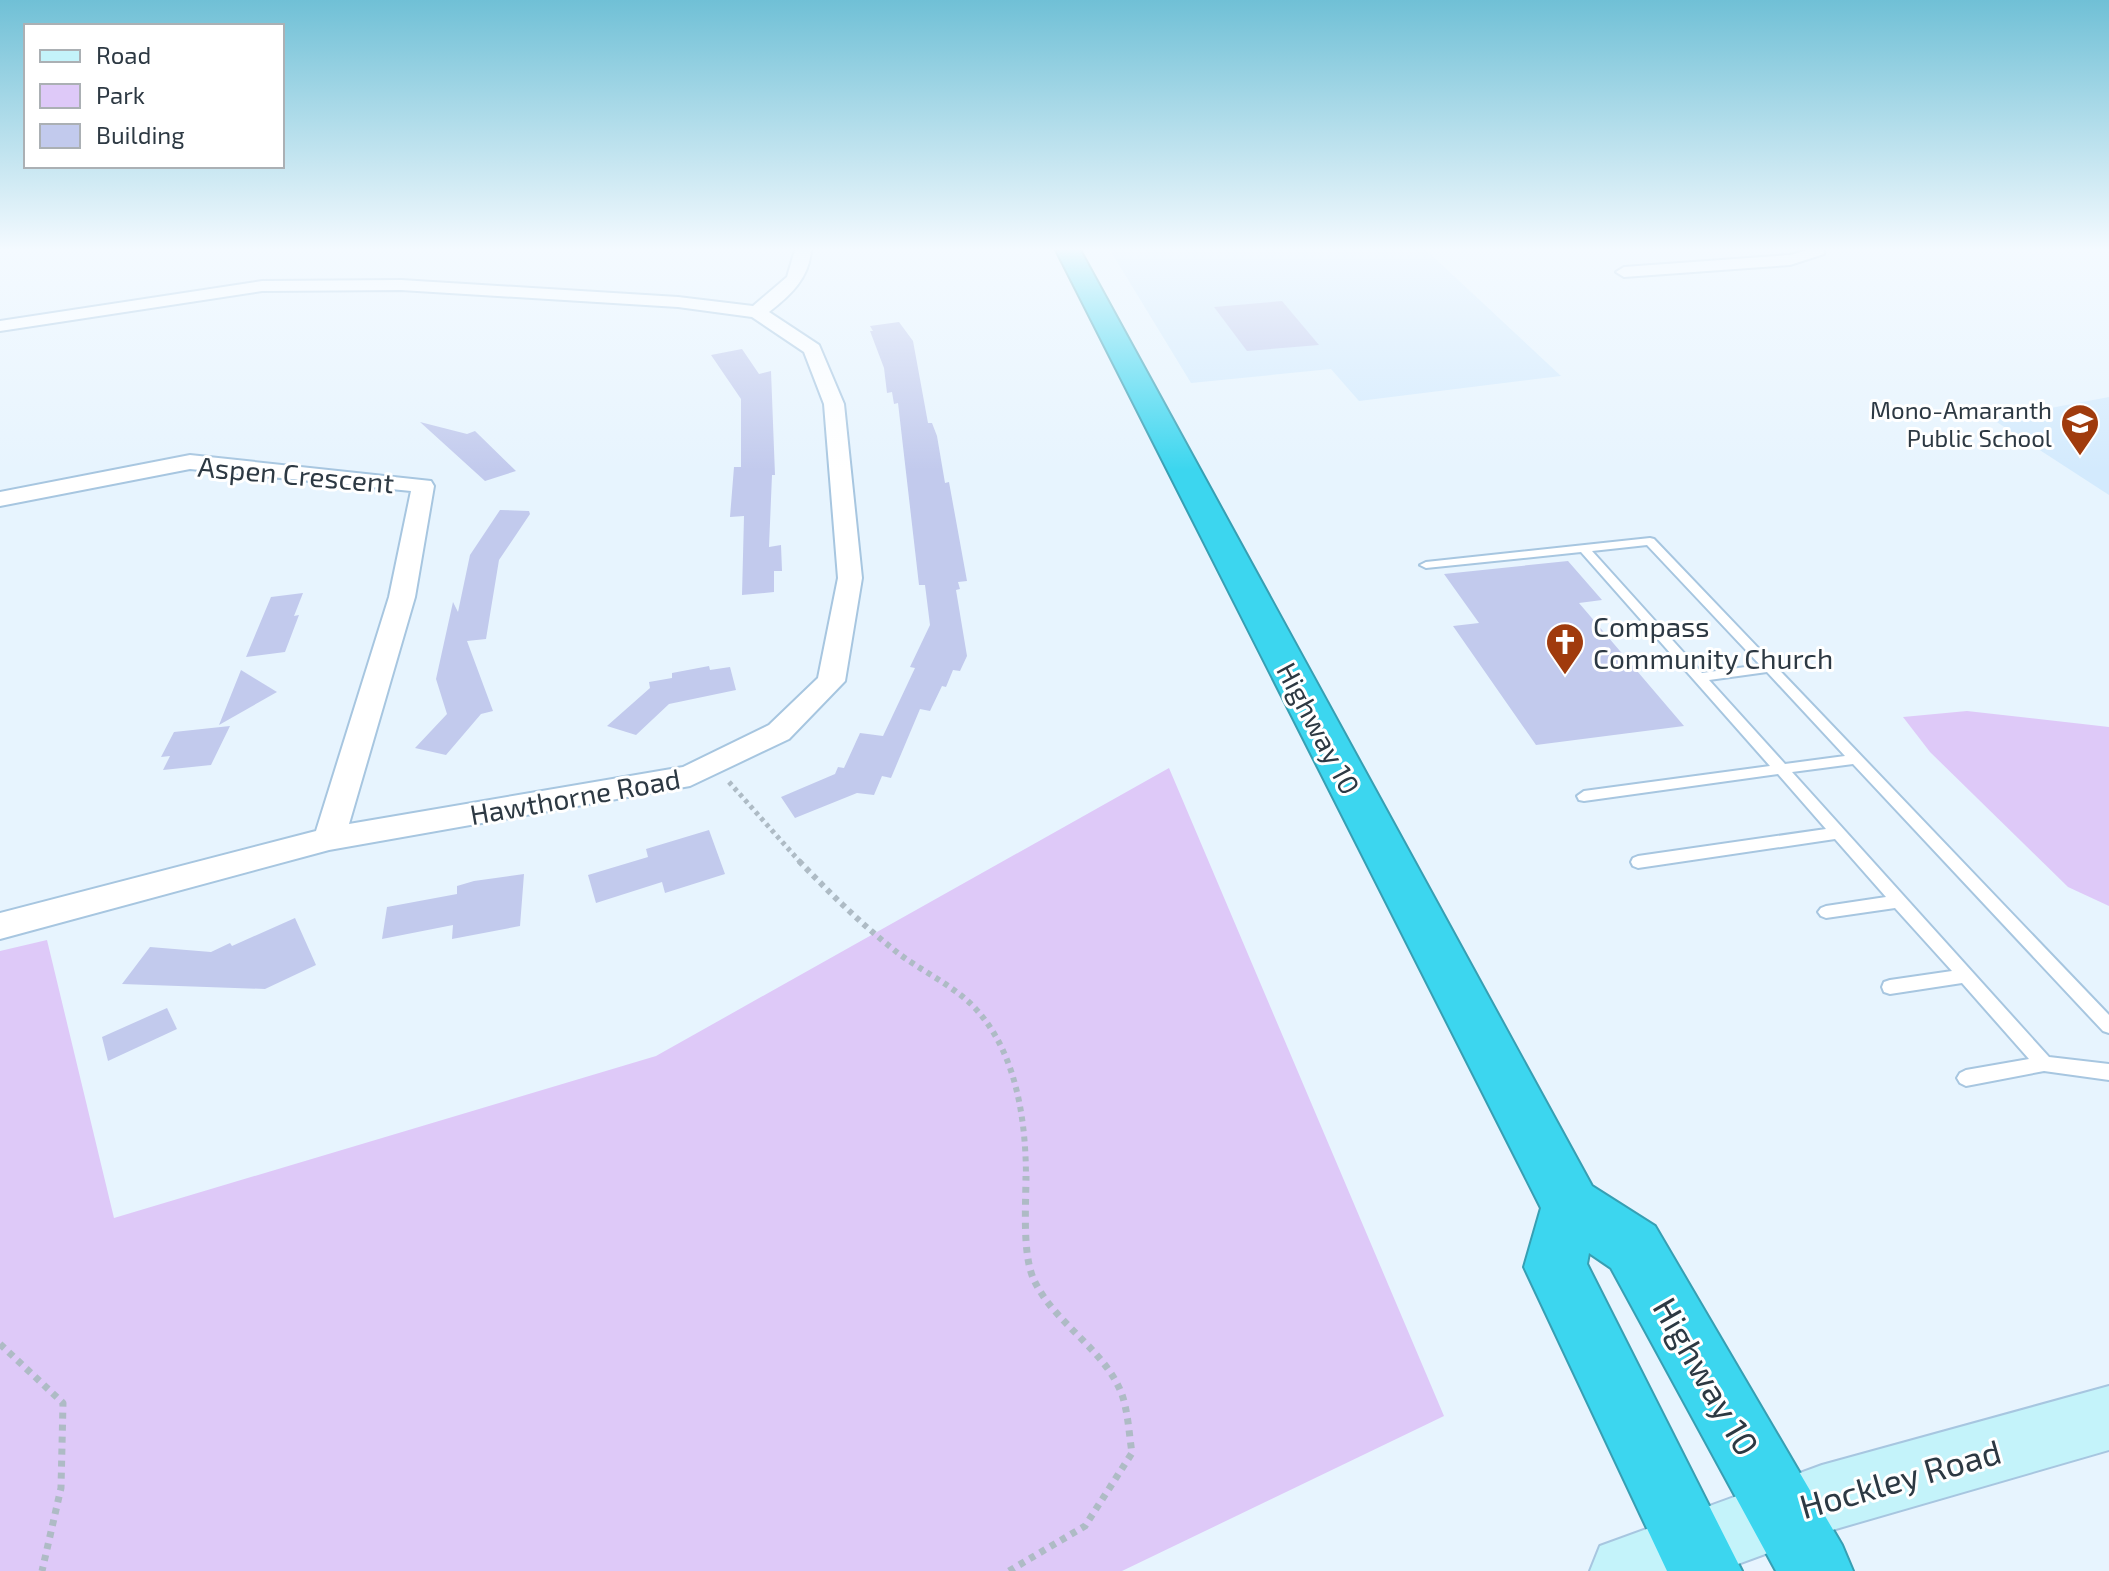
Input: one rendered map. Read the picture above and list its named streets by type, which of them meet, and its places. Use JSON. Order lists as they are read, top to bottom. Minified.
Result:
{"streets":{"highway":["Highway 10"],"main road":["Hockley Road"],"street":["Aspen Crescent","Hawthorne Road"]},"crossings":[["Aspen Crescent","Hawthorne Road"],["Highway 10","Hockley Road"]],"places":{"school or university":["Mono-Amaranth Public School"],"church":["Compass Community Church"]},"legend":["Road","Park","Building"]}
